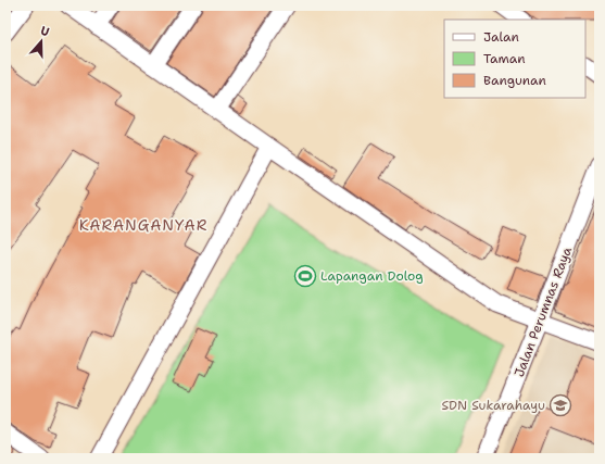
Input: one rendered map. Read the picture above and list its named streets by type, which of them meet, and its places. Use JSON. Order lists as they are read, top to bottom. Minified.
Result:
{"streets":{"street":["Jalan Perumnas Raya"]},"districts":["KARANGANYAR"],"places":{"sports":["Lapangan Dolog"],"school or university":["SDN Sukarahayu"]},"legend":["Jalan","Taman","Bangunan"],"north":"top"}
